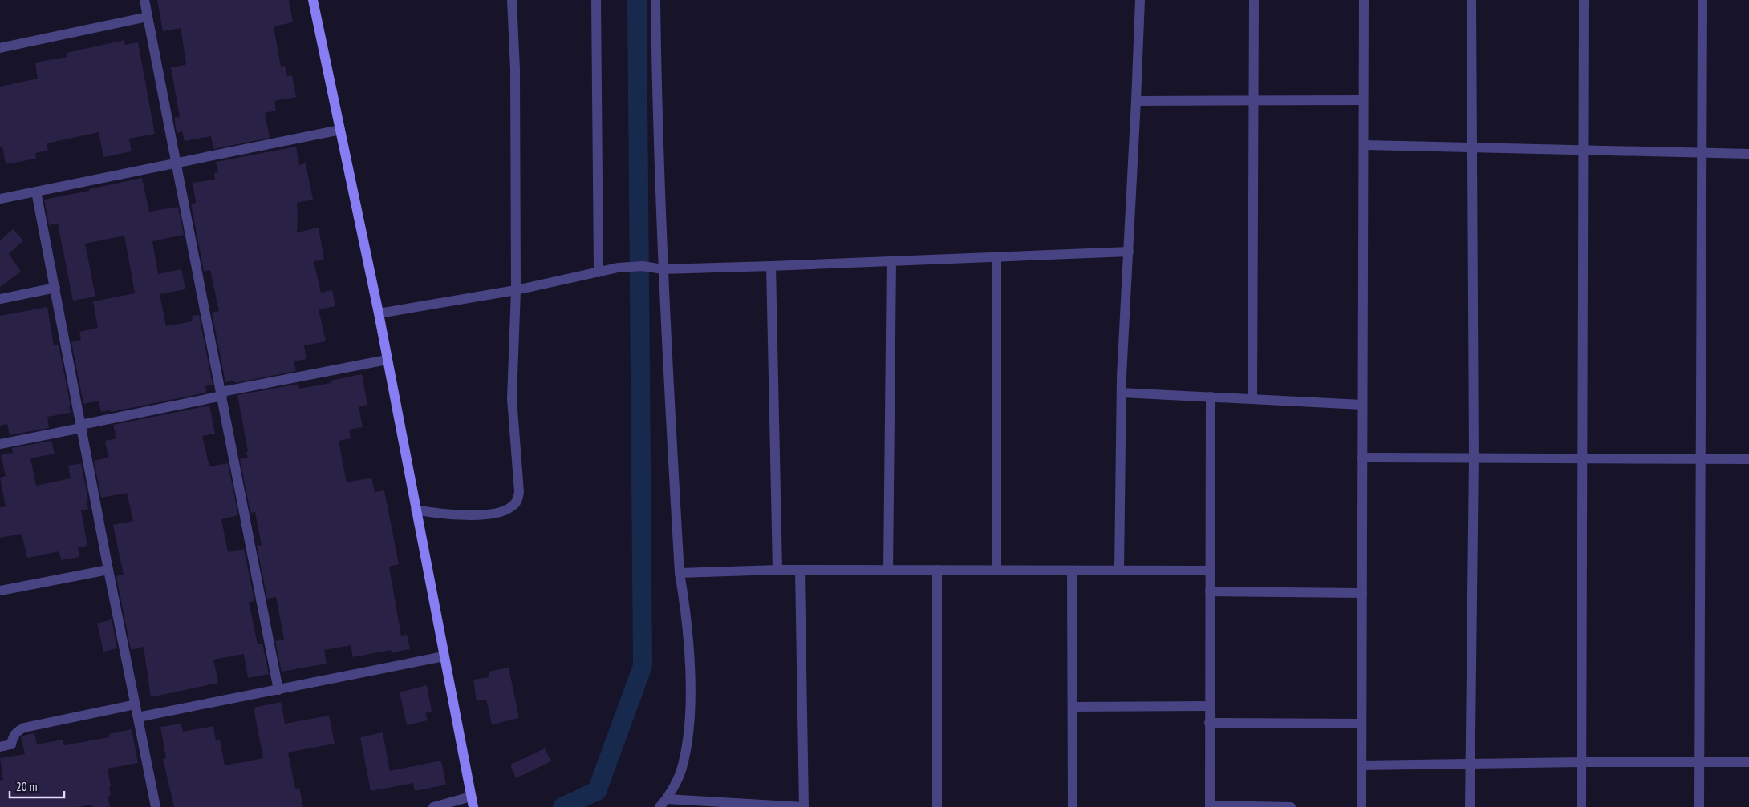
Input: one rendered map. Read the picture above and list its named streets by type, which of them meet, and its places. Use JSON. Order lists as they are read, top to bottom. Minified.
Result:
{"scale_bar":"20 m"}
